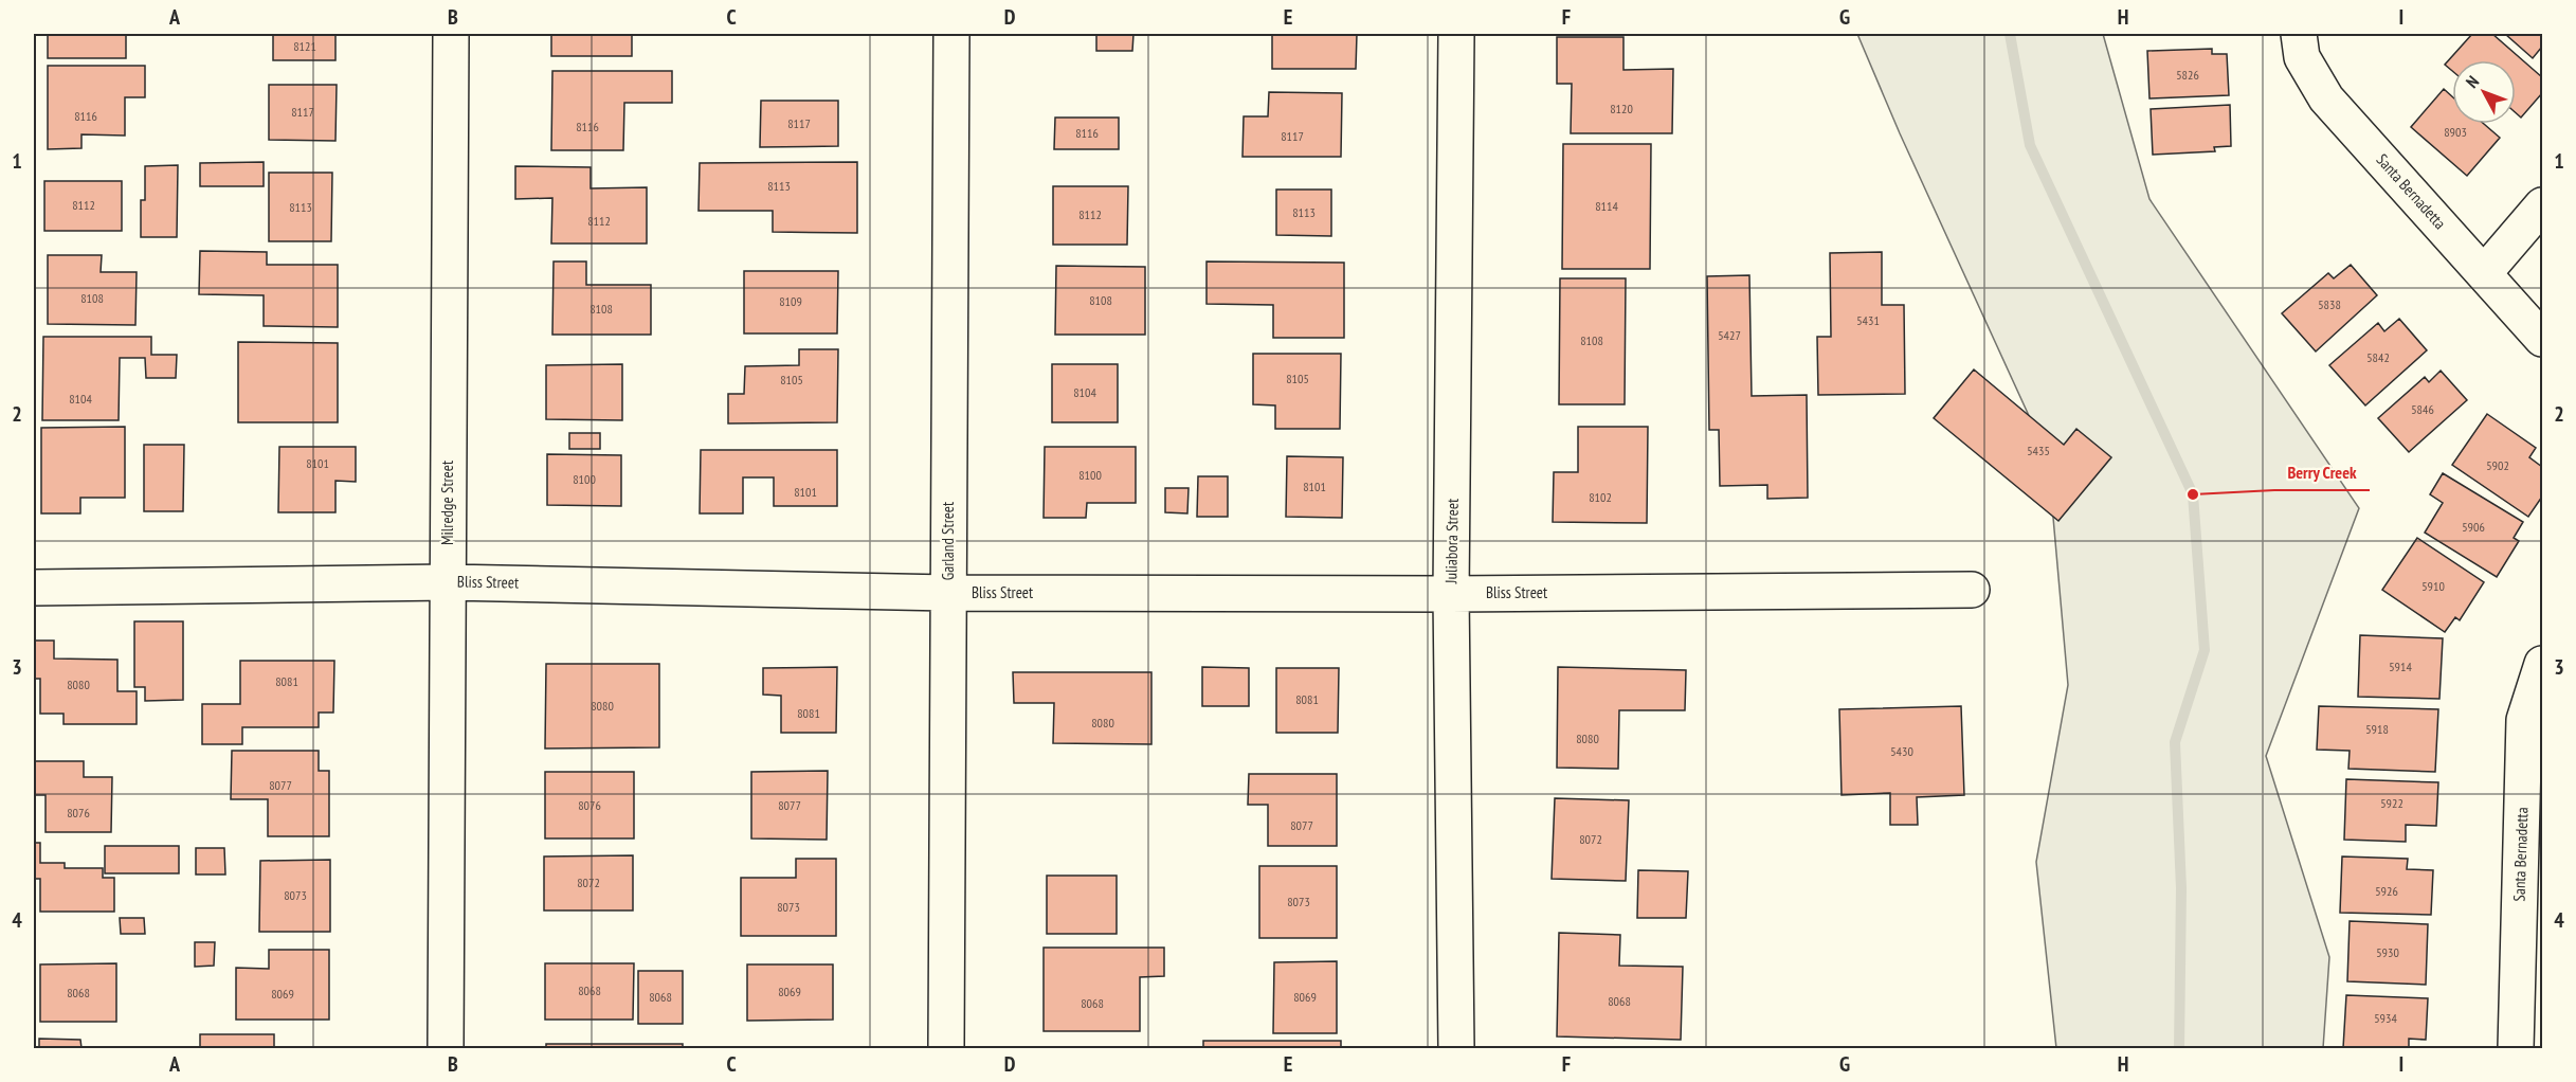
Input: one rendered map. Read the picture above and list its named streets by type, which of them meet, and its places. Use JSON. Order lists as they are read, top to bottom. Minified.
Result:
{"streets":{"street":["Santa Bernadetta","Milredge Street","Garland Street","Juliabora Street","Bliss Street"]},"crossings":[["Milredge Street","Bliss Street"],["Garland Street","Bliss Street"],["Juliabora Street","Bliss Street"]],"places":["Berry Creek"],"house_numbers":["8121","5826","8120","8117","8116","8117","8116","8903","8116","8117","8113","8112","8114","8113","8113","8112","8112","8108","8108","8109","5838","8108","5431","5427","8108","5842","8105","8105","8104","8104","5846","5435","8101","5902","8100","8100","8101","8101","8102","5906","5910","5914","8081","8080","8081","8080","8081","8080","5918","8080","5430","8077","5922","8076","8077","8076","8077","8072","8072","5926","8073","8073","8073","5930","8068","8069","8068","8069","8068","8069","8068","8068","5934"],"north":"top left","grid":{"columns":["A","B","C","D","E","F","G","H","I"],"rows":["1","2","3","4"]}}
